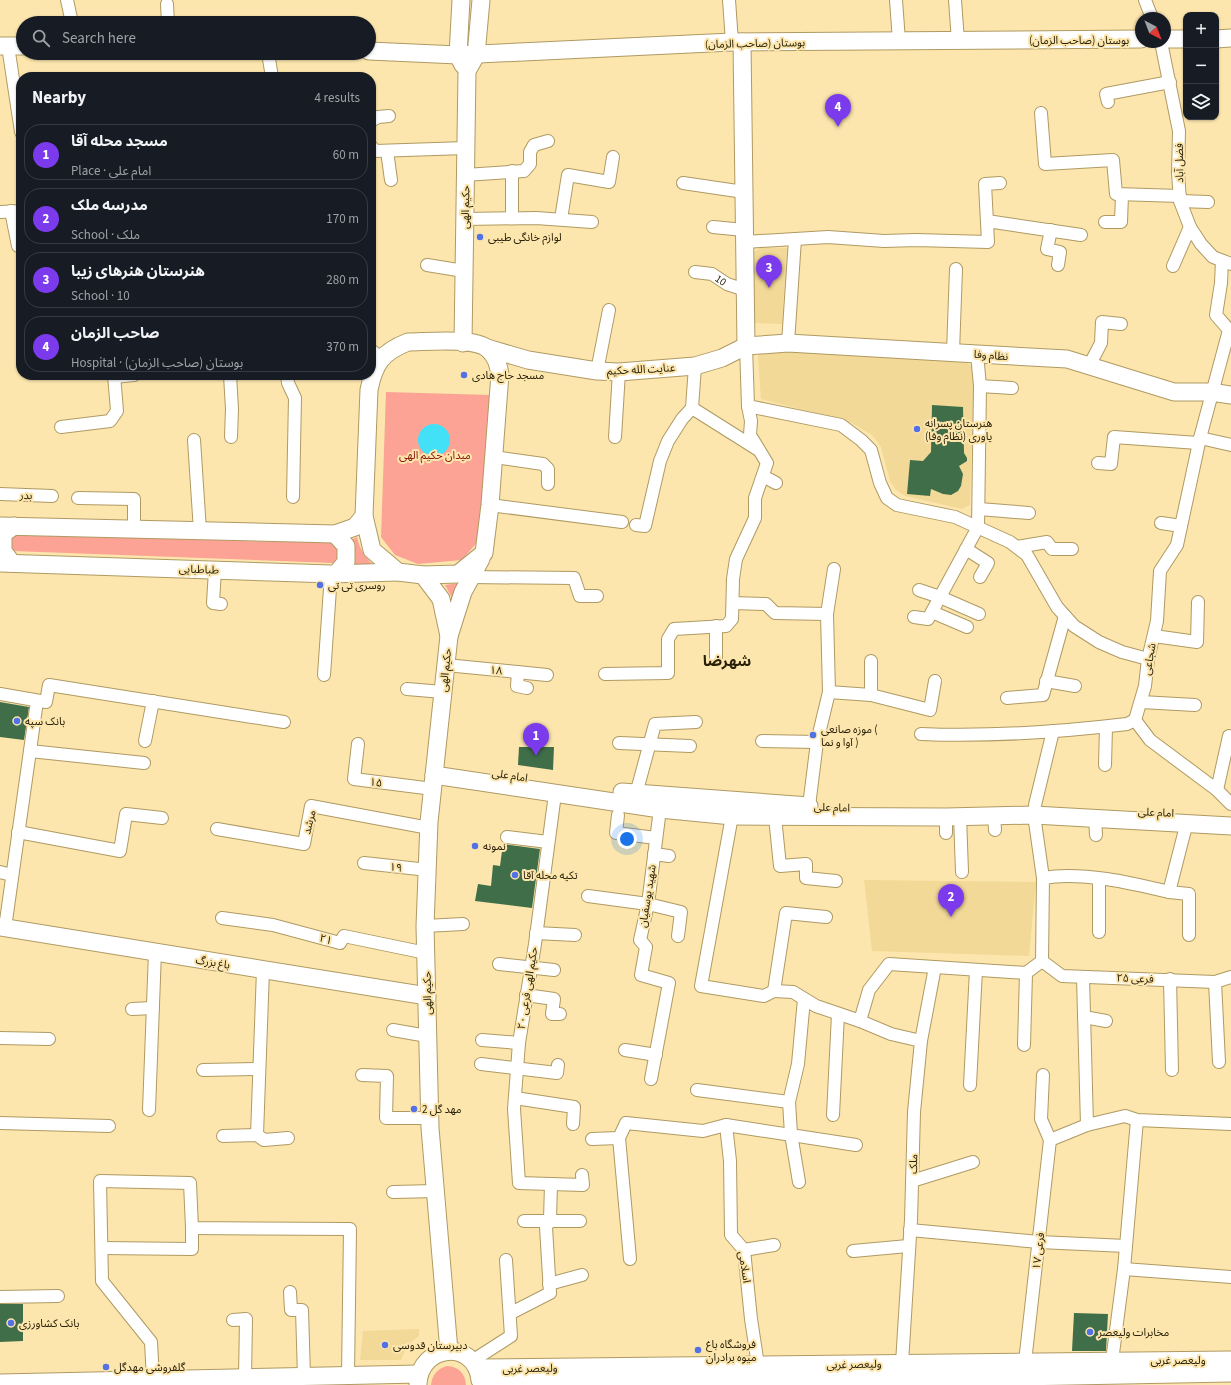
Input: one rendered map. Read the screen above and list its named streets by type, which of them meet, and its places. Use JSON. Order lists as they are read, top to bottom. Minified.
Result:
{"streets":{"main road":["بوستان (صاحب الزمان)","حکیم الهی","نظام وفا","عنایت الله حکیم","طباطبایی","امام علی","باغ بزرگ","ولیعصر غربی"],"street":["فضل آباد","10","بدر","شجاعی","۱۸","۱۵","مرشد","۱۹","شهید یوسفیان","۲۱","فرعی ۲۵","حکیم الهی فرعی ۲۰","ملک","فرعی ۱۷","اسلامی"]},"crossings":[["فضل آباد","شجاعی"],["حکیم الهی","۱۸"],["حکیم الهی","امام علی"],["حکیم الهی","۱۵"],["حکیم الهی","مرشد"],["حکیم الهی","۱۹"],["حکیم الهی","۲۱"],["حکیم الهی","باغ بزرگ"],["نظام وفا","عنایت الله حکیم"],["نظام وفا","شجاعی"],["امام علی","۱۵"],["ملک","ولیعصر غربی"],["فرعی ۱۷","ولیعصر غربی"],["اسلامی","ولیعصر غربی"]],"districts":["شهرضا"],"parks":["میدان حکیم الهی"],"places":["لوازم خانگی طیبی","مسجد حاج هادی","هنرستان پسرانه یاوری (نظام وفا)","روسری تی تی","بانک سپه","موزه صانعی ( آوا و نما )","نمونه","تکیه محله آقا","مهد گل 2","بانک کشاورزی","مخابرات ولیعصر","دبیرستان قدوسی","فروشگاه باغ میوه برادران","گلفروشی مهدگل"],"north":"bottom right","page":{"map_buttons":["+","−"],"search":"Search here","heading":["Nearby","4 results"],"pins":["4","3","1","2"],"list":[{"mark":"1","name":"مسجد محله آقا","note":"Place · امام علی","value":"60 m"},{"mark":"2","name":"مدرسه ملک","note":"School · ملک","value":"170 m"},{"mark":"3","name":"هنرستان هنرهای زیبا","note":"School · 10","value":"280 m"},{"mark":"4","name":"صاحب الزمان","note":"Hospital · بوستان (صاحب الزمان)","value":"370 m"}]}}
